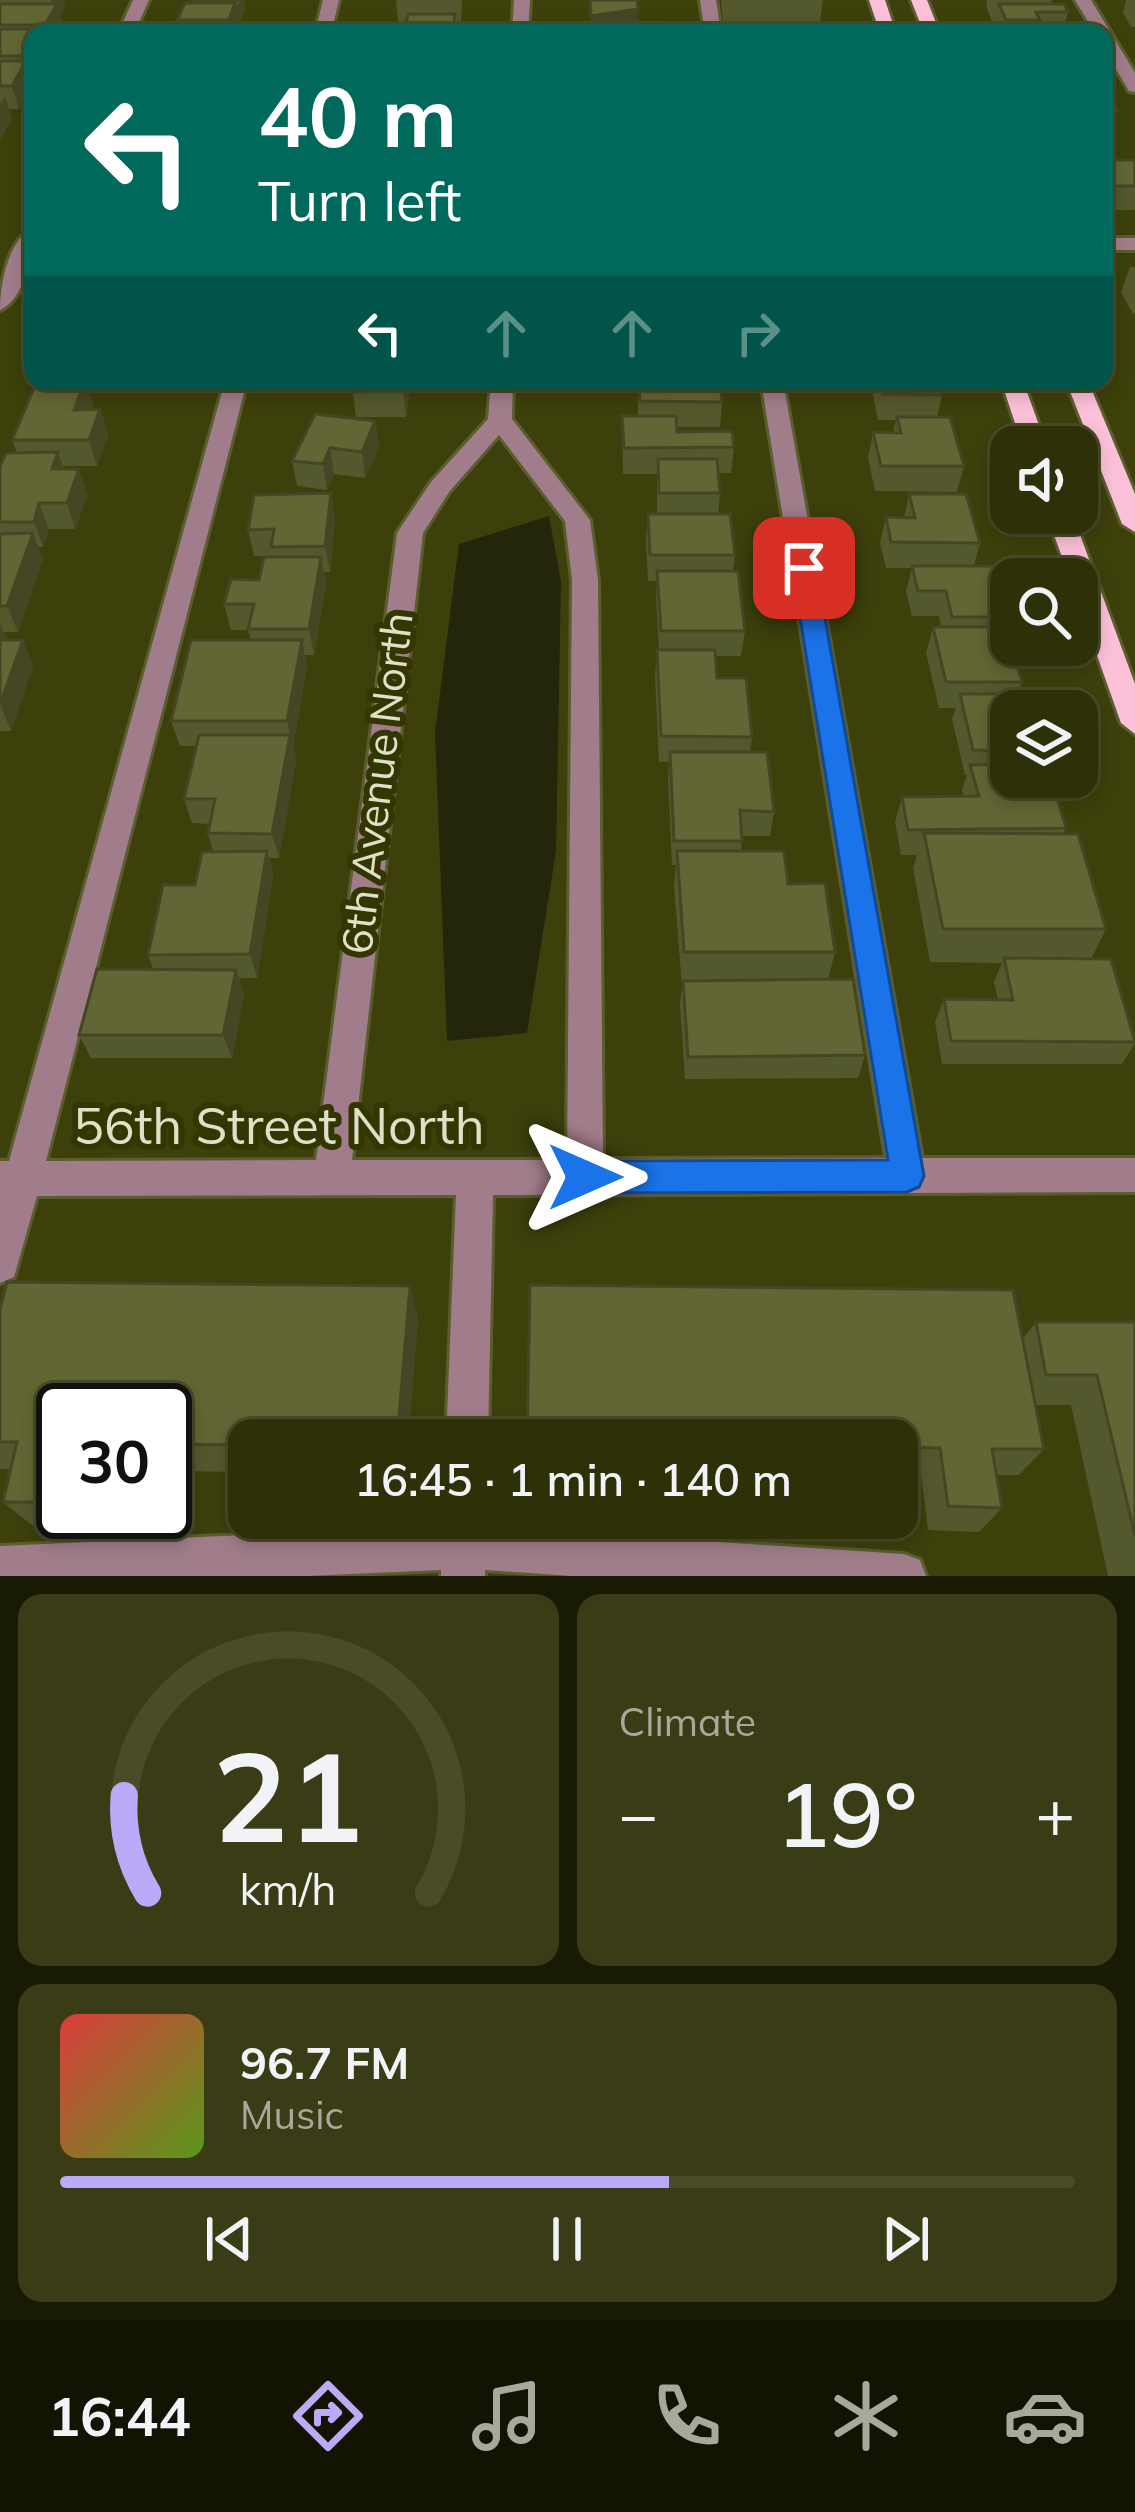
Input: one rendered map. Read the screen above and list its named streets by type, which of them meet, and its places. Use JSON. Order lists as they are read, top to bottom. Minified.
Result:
{"streets":{"street":["6th Avenue North","56th Street North"]},"crossings":[["6th Avenue North","56th Street North"]],"page":{"turn":["40 m","Turn left"],"limit":"30","trip":"16:45 · 1 min · 140 m","tile":"Climate","heat":["−","19°","+"],"song":["96.7 FM","Music"],"tabs":"16:44","gauge":["21","km/h"]}}
